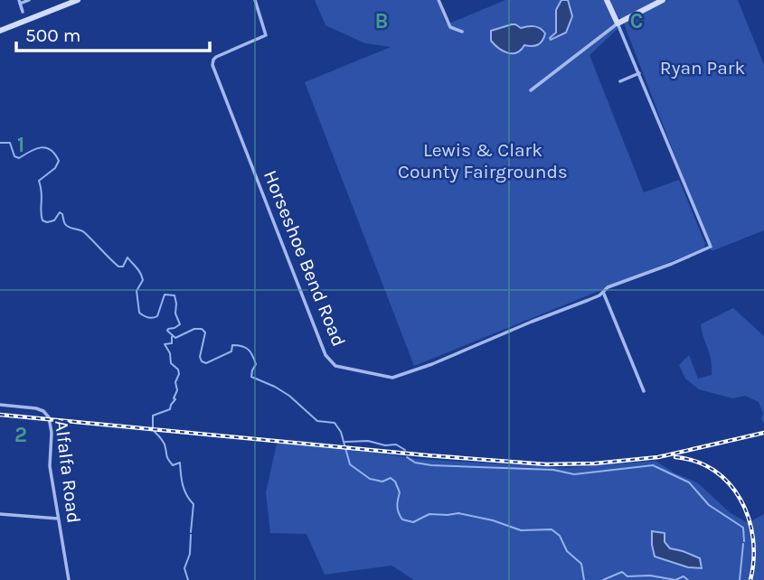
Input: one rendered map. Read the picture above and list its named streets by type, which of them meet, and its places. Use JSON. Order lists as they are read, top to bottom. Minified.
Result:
{"streets":{"street":["Horseshoe Bend Road","Alfalfa Road"]},"parks":["Ryan Park","Lewis & Clark County Fairgrounds"],"scale_bar":"500 m","grid":{"columns":["B","C"],"rows":["1","2"]}}
